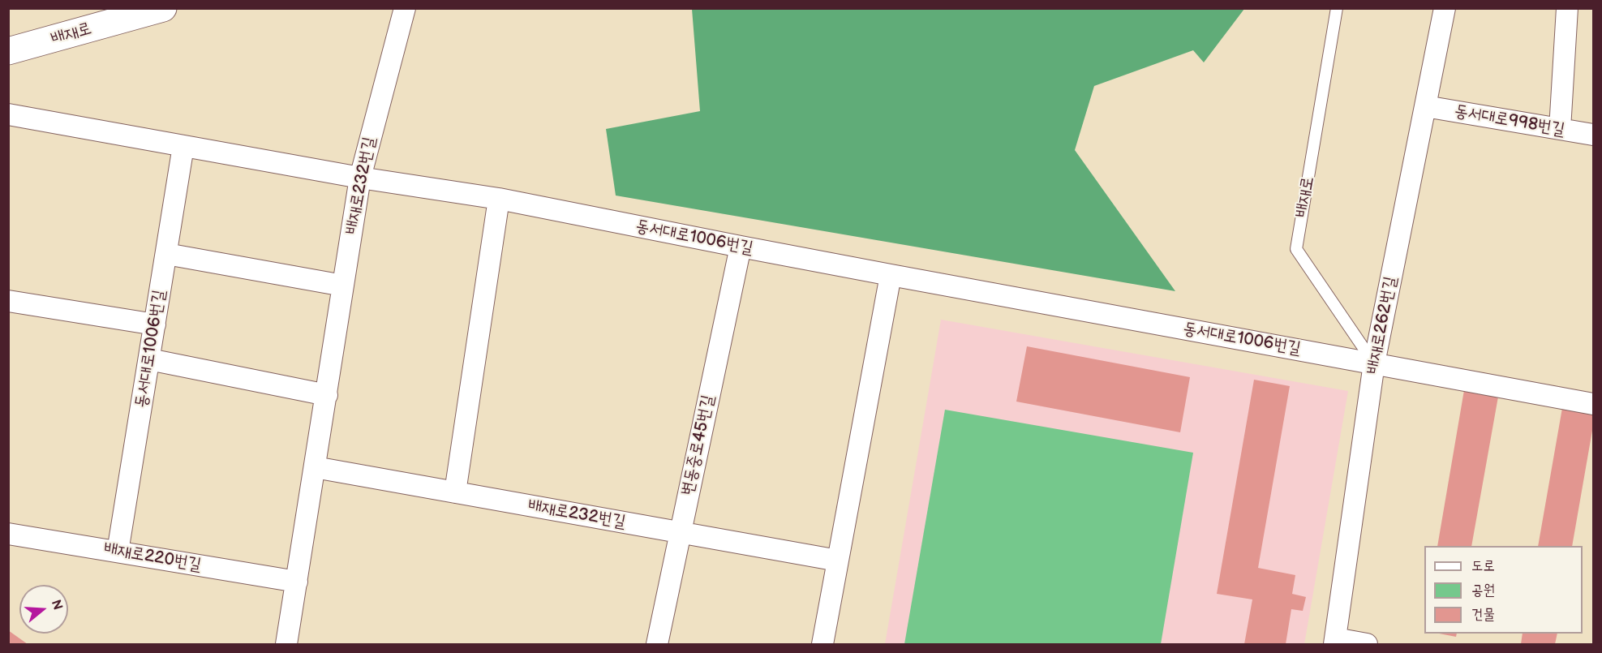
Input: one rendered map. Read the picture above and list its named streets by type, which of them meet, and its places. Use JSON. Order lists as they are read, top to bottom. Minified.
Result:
{"streets":{"main road":["배재로"],"street":["동서대로998번길","배재로232번길","동서대로1006번길","배재로262번길","변동중로45번길","배재로220번길"]},"crossings":[["배재로","동서대로1006번길"],["배재로","배재로262번길"],["동서대로998번길","배재로262번길"],["배재로232번길","동서대로1006번길"],["배재로232번길","변동중로45번길"],["배재로232번길","배재로220번길"],["동서대로1006번길","배재로262번길"],["동서대로1006번길","변동중로45번길"],["동서대로1006번길","배재로220번길"]],"legend":["도로","공원","건물"],"north":"right"}
